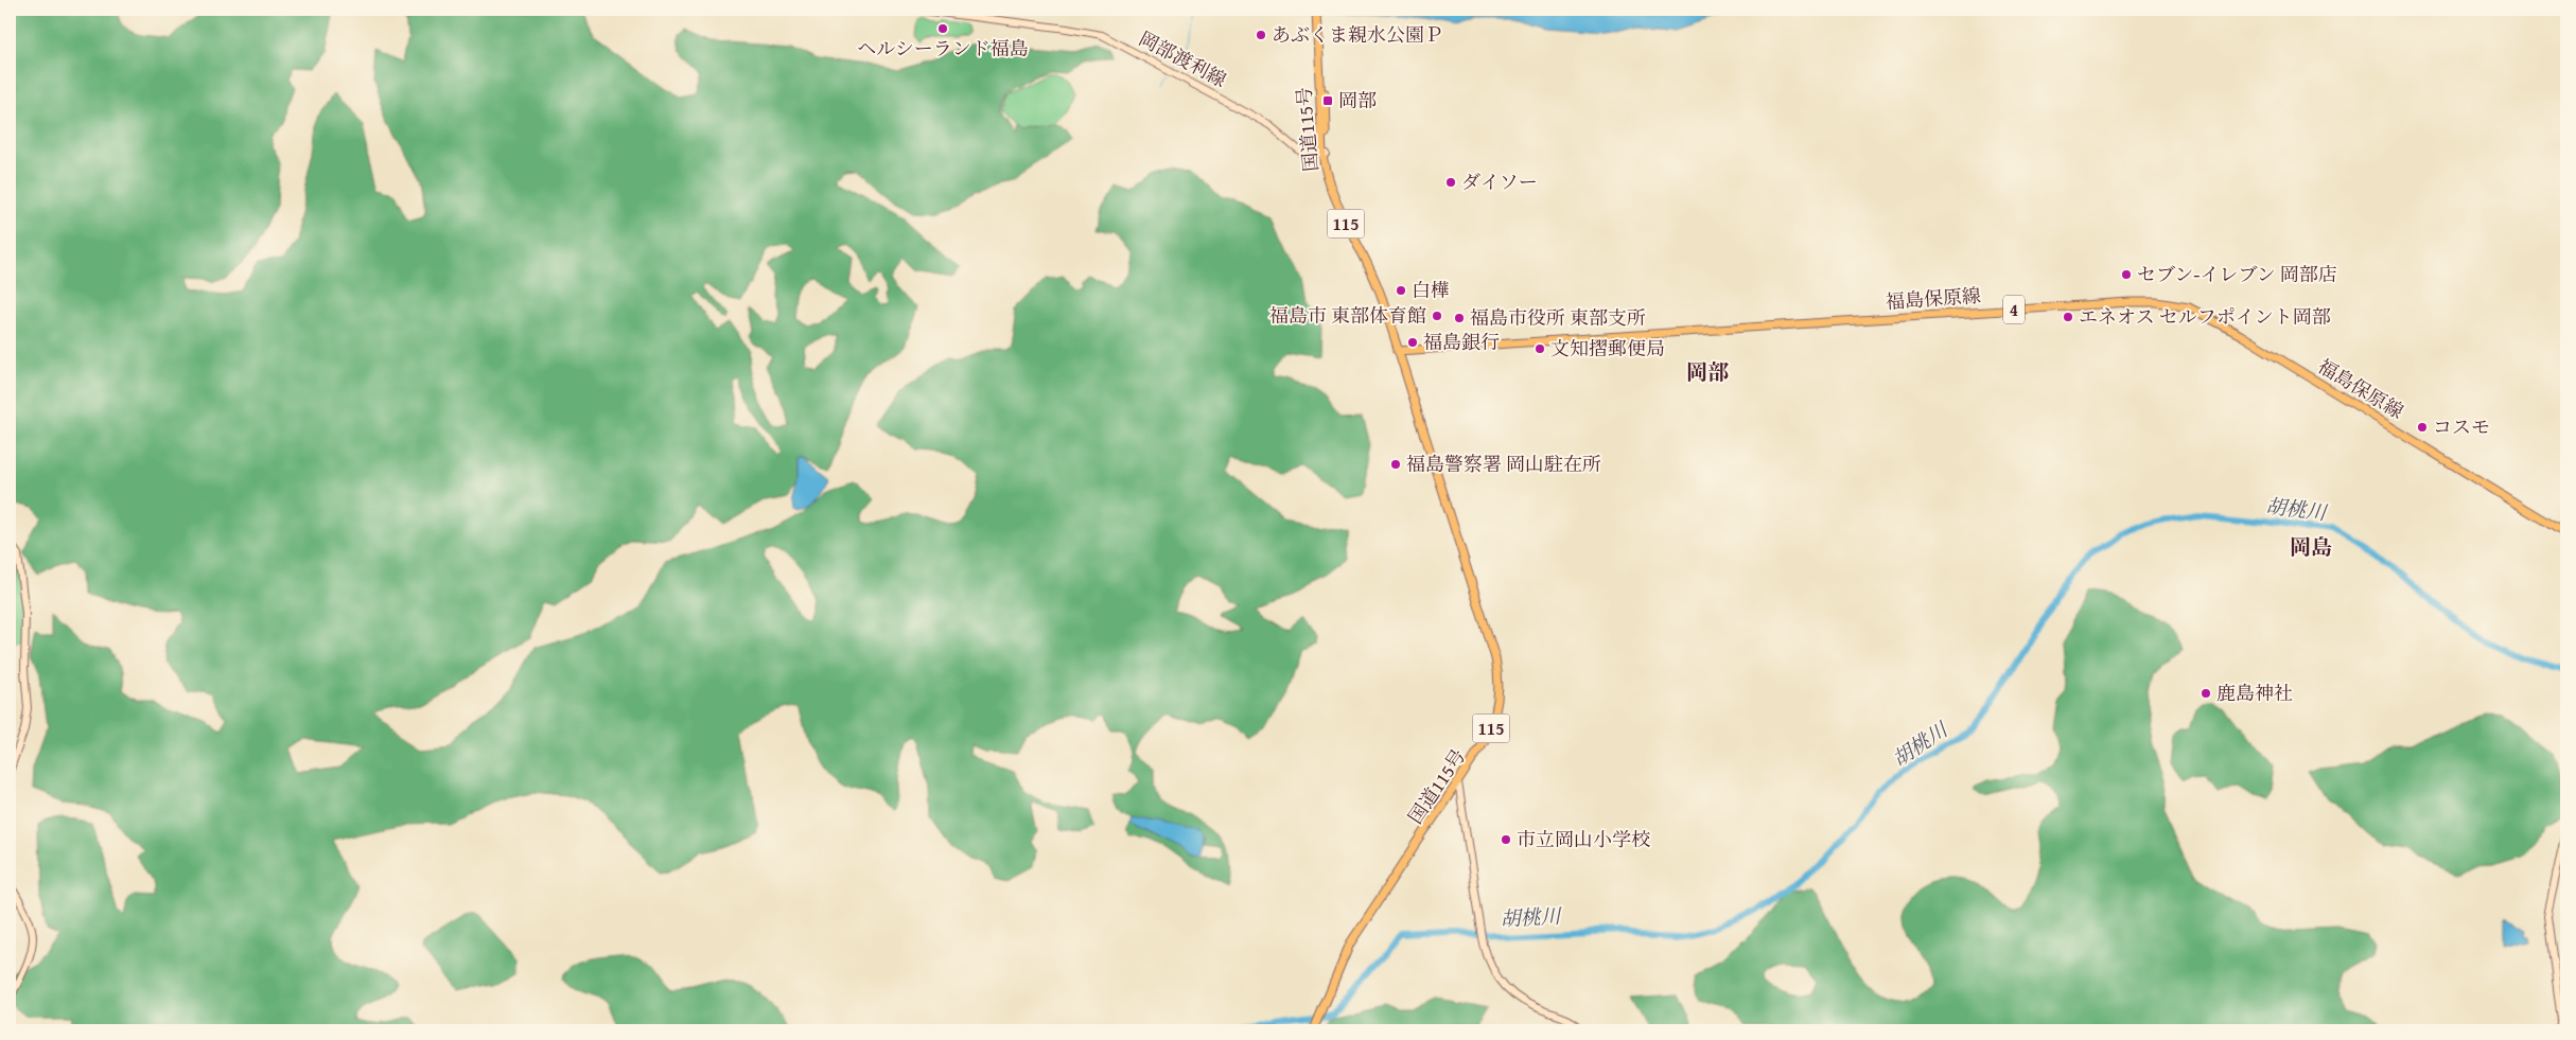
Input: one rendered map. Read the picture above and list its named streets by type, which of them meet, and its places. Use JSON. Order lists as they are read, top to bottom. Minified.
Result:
{"streets":{"main road":["岡部渡利線","国道115号","115","福島保原線","4"]},"crossings":[["岡部渡利線","国道115号"],["国道115号","福島保原線"]],"districts":["岡部","岡島"],"water":["胡桃川"],"places":{"other":["ヘルシーランド福島","あぶくま親水公園Ｐ","ダイソー","セブン-イレブン 岡部店","白樺","福島市 東部体育館","エネオス セルフポイント岡部","福島市役所 東部支所","福島銀行","文知摺郵便局","コスモ","福島警察署 岡山駐在所","鹿島神社","市立岡山小学校"],"transit":["岡部"]}}
